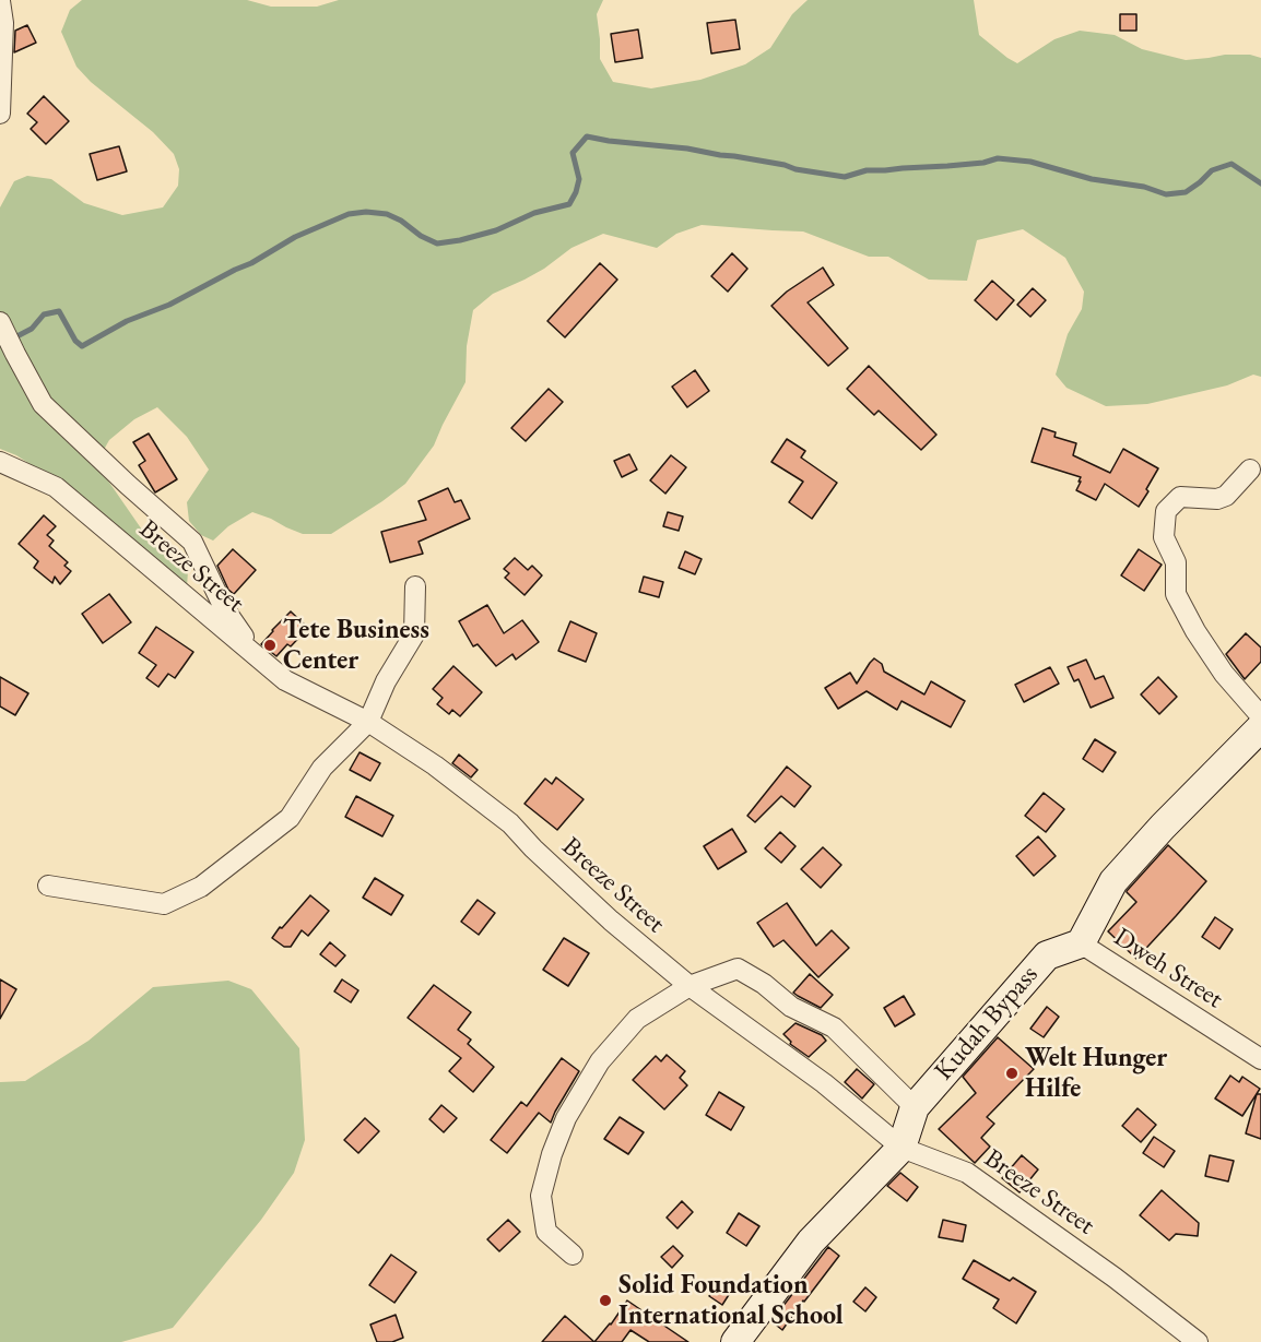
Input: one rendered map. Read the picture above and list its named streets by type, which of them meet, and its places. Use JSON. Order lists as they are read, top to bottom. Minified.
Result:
{"streets":{"street":["Breeze Street","Dweh Street","Kudah Bypass"]},"crossings":[["Breeze Street","Kudah Bypass"],["Dweh Street","Kudah Bypass"]],"places":["Tete Business Center","Welt Hunger Hilfe","Solid Foundation International School"]}
